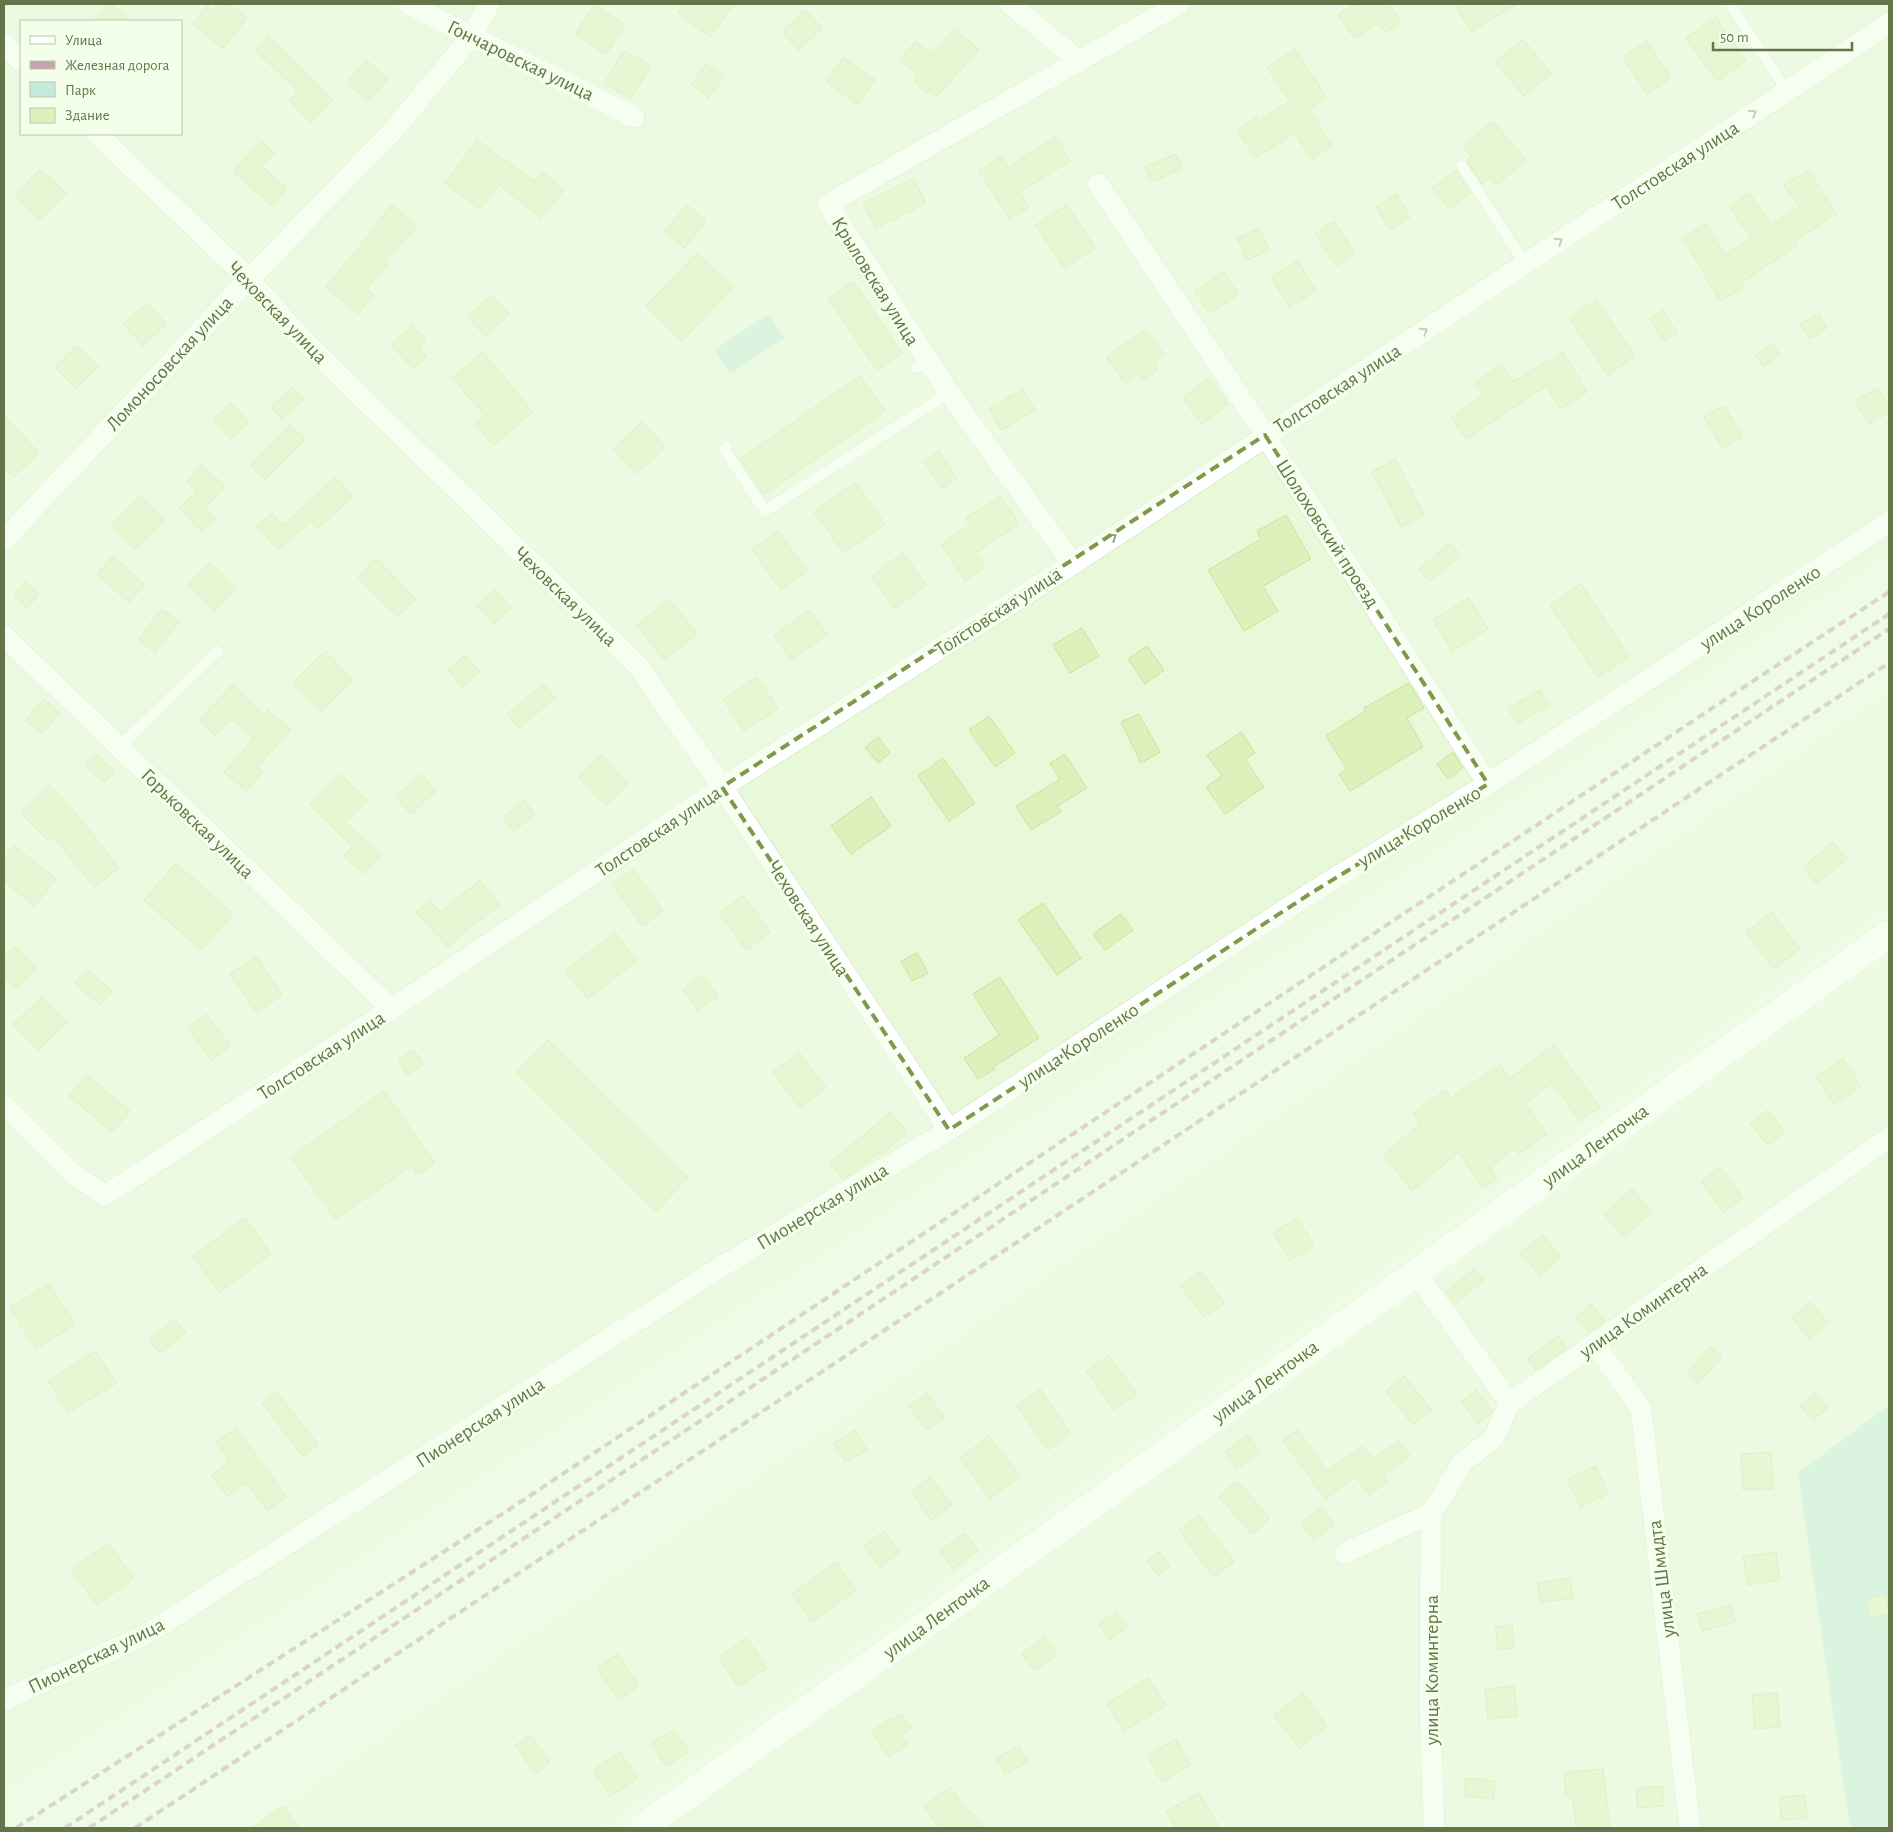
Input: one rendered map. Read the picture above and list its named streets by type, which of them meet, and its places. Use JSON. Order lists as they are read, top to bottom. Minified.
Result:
{"streets":{"main road":["улица Ленточка"],"street":["Гончаровская улица","Толстовская улица","Крыловская улица","Чеховская улица","Ломоносовская улица","Шолоховский проезд","улица Короленко","Горьковская улица","Пионерская улица","улица Коминтерна","улица Шмидта"]},"crossings":[["Гончаровская улица","Ломоносовская улица"],["Толстовская улица","Крыловская улица"],["Толстовская улица","Чеховская улица"],["Толстовская улица","Шолоховский проезд"],["Толстовская улица","Горьковская улица"],["Чеховская улица","Ломоносовская улица"],["Чеховская улица","улица Короленко"],["Чеховская улица","Пионерская улица"],["Шолоховский проезд","улица Короленко"],["улица Короленко","Пионерская улица"],["улица Коминтерна","улица Шмидта"]],"one_way":["Толстовская улица"],"legend":["Улица","Железная дорога","Парк","Здание"],"scale_bar":"50 m"}
